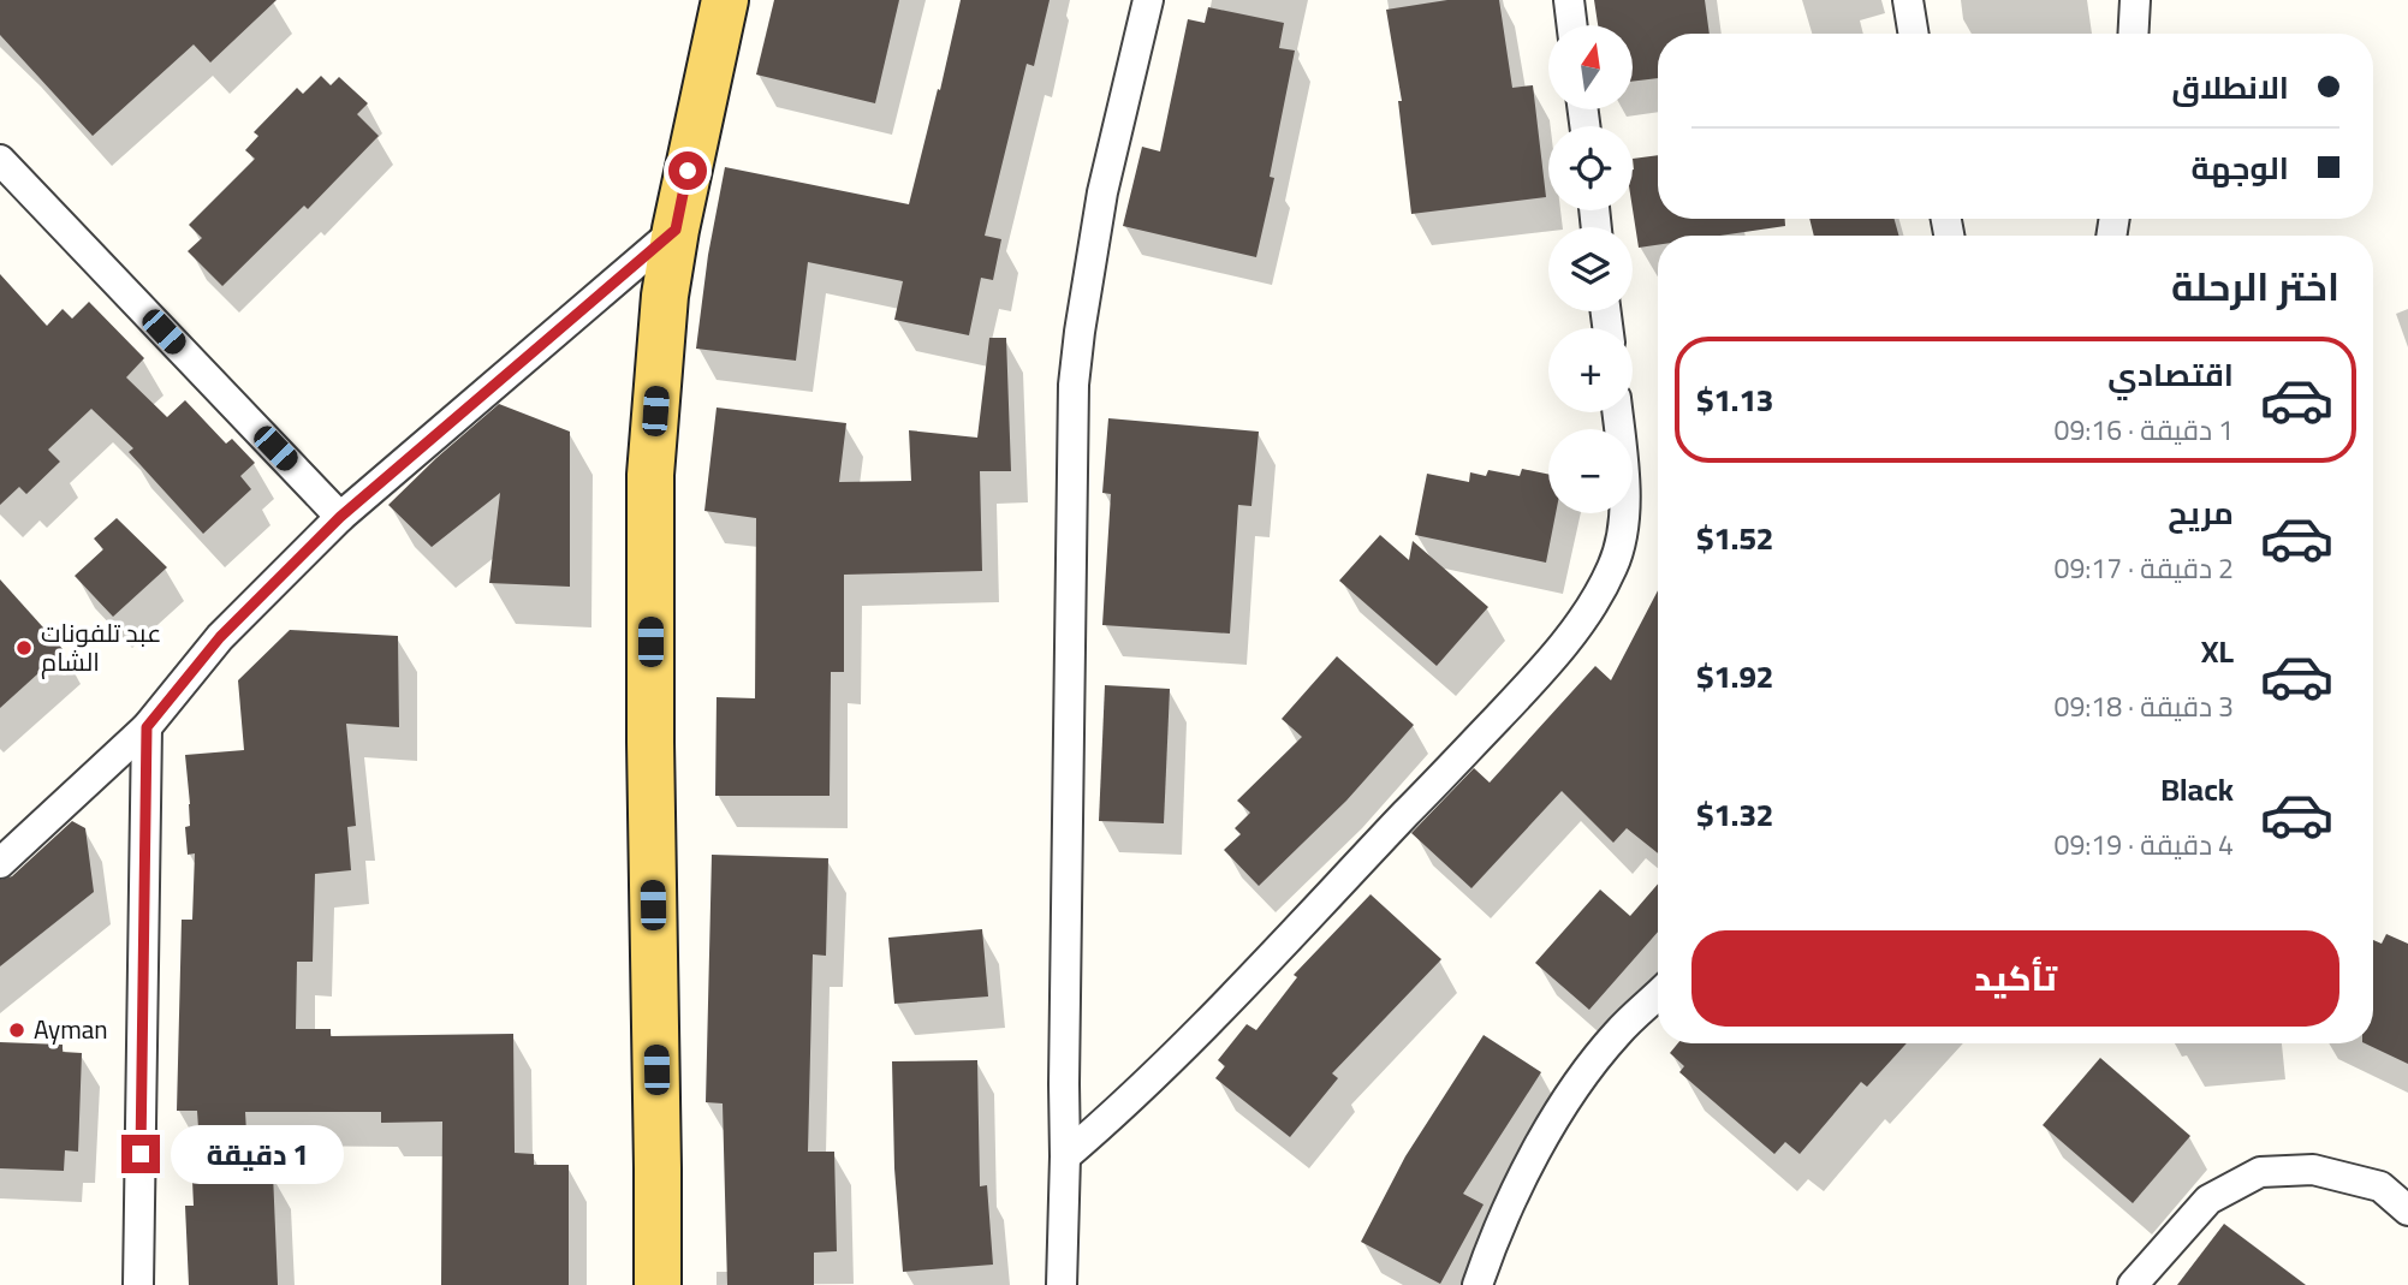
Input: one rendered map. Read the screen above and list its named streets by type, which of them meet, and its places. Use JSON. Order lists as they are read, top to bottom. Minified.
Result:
{"places":["عبد تلفونات الشام","Ayman"],"north":"top","page":{"map_buttons":["+","−"],"banner":["الانطلاق","الوجهة"],"heading":"اختر الرحلة","list":[{"name":"اقتصادي","note":"1 دقيقة · 09:16","value":"$1.13"},{"name":"مريح","note":"2 دقيقة · 09:17","value":"$1.52"},{"name":"XL","note":"3 دقيقة · 09:18","value":"$1.92"},{"name":"Black","note":"4 دقيقة · 09:19","value":"$1.32"}],"buttons":"تأكيد","bubble":"1 دقيقة"}}
